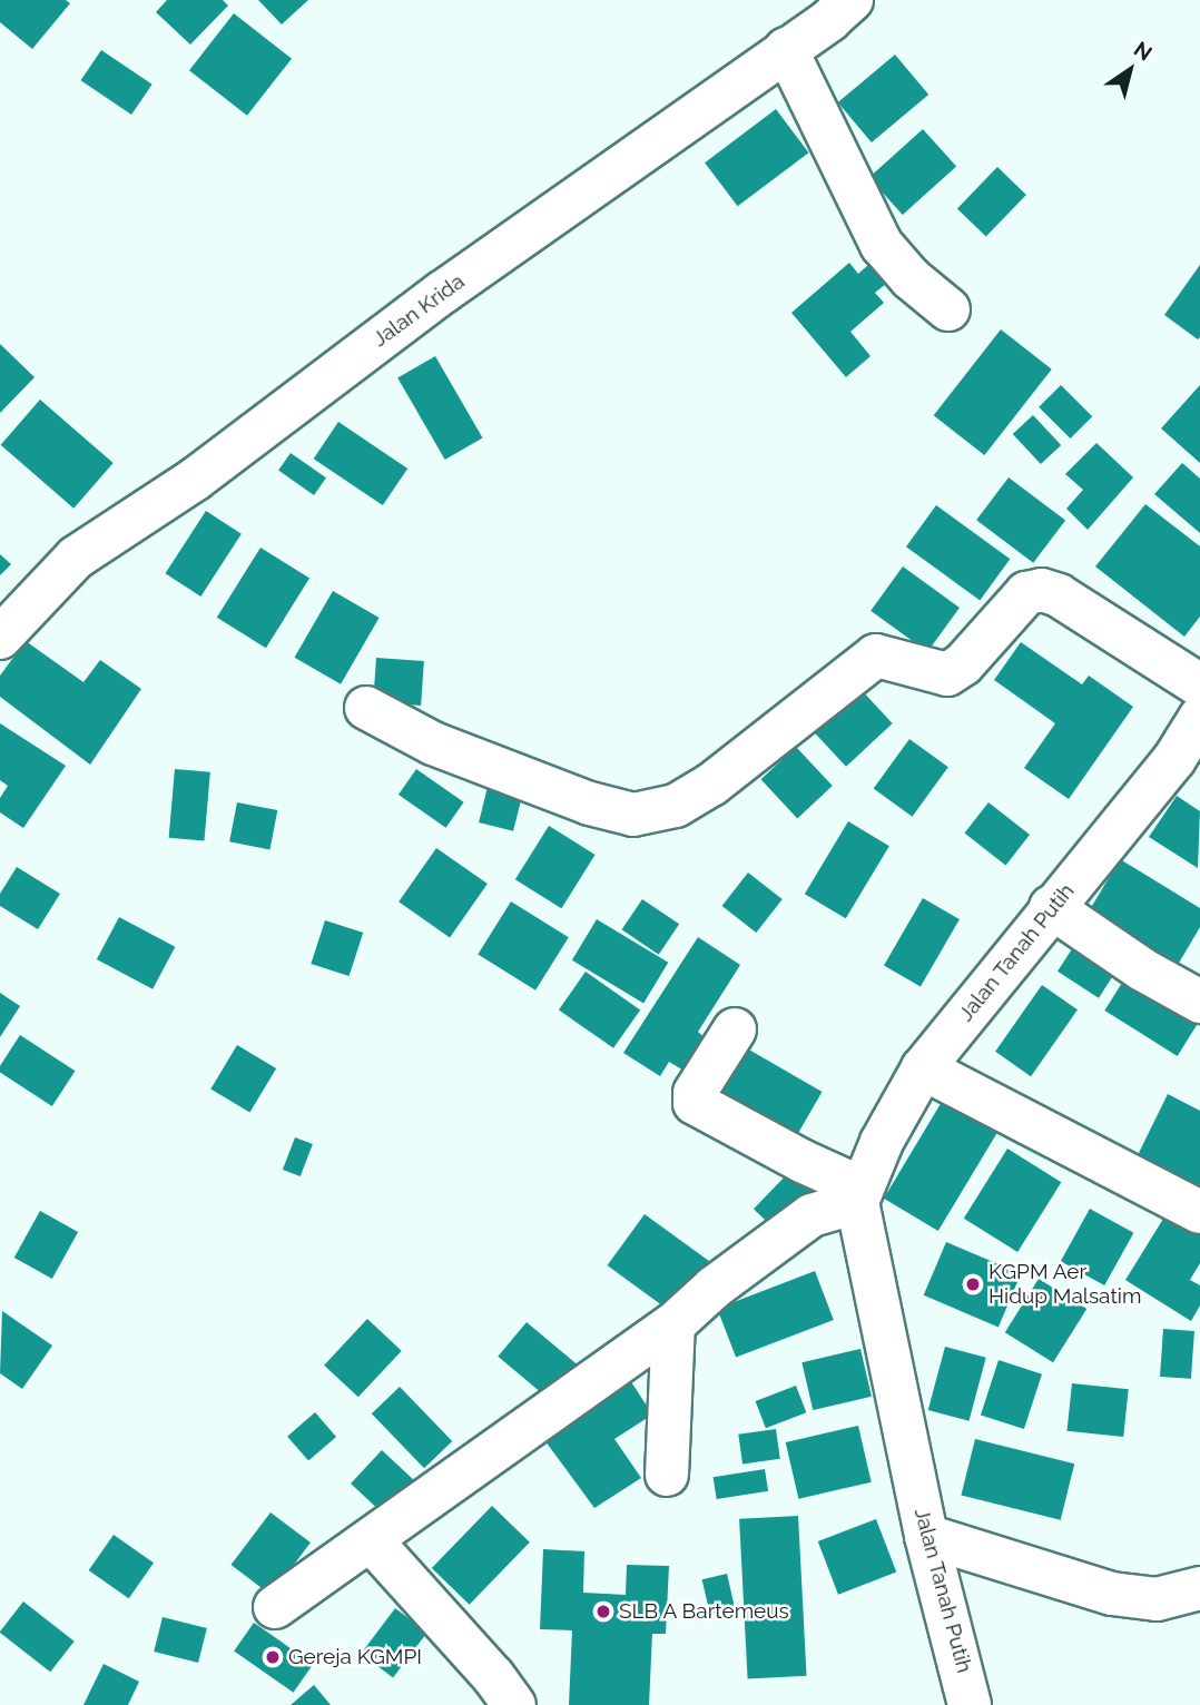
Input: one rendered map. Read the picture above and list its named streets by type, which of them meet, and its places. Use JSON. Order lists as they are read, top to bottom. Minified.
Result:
{"streets":{"street":["Jalan Krida","Jalan Tanah Putih"]},"places":["KGPM Aer Hidup Malsatim","SLB A Bartemeus","Gereja KGMPI"],"north":"top right"}
